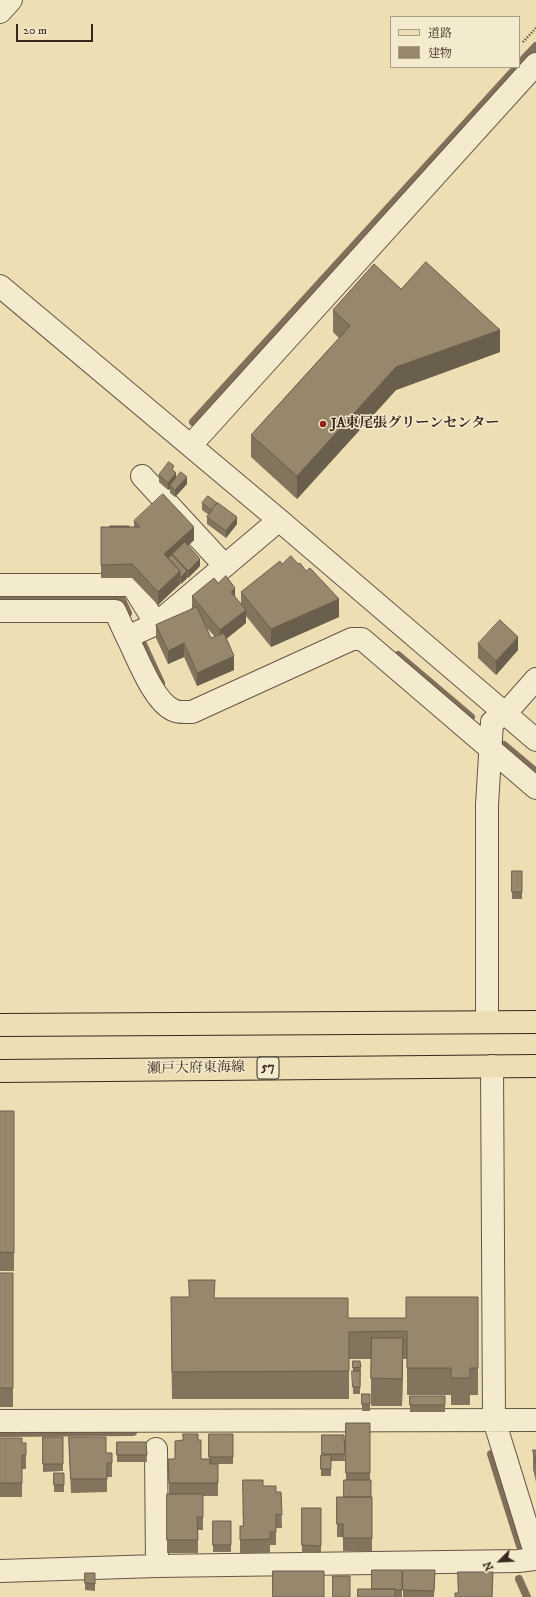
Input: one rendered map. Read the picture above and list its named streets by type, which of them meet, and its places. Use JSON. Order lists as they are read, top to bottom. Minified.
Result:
{"streets":{"main road":["57","瀬戸大府東海線"]},"places":["JA東尾張グリーンセンター"],"legend":["道路","建物"],"scale_bar":"20 m","north":"bottom left"}
